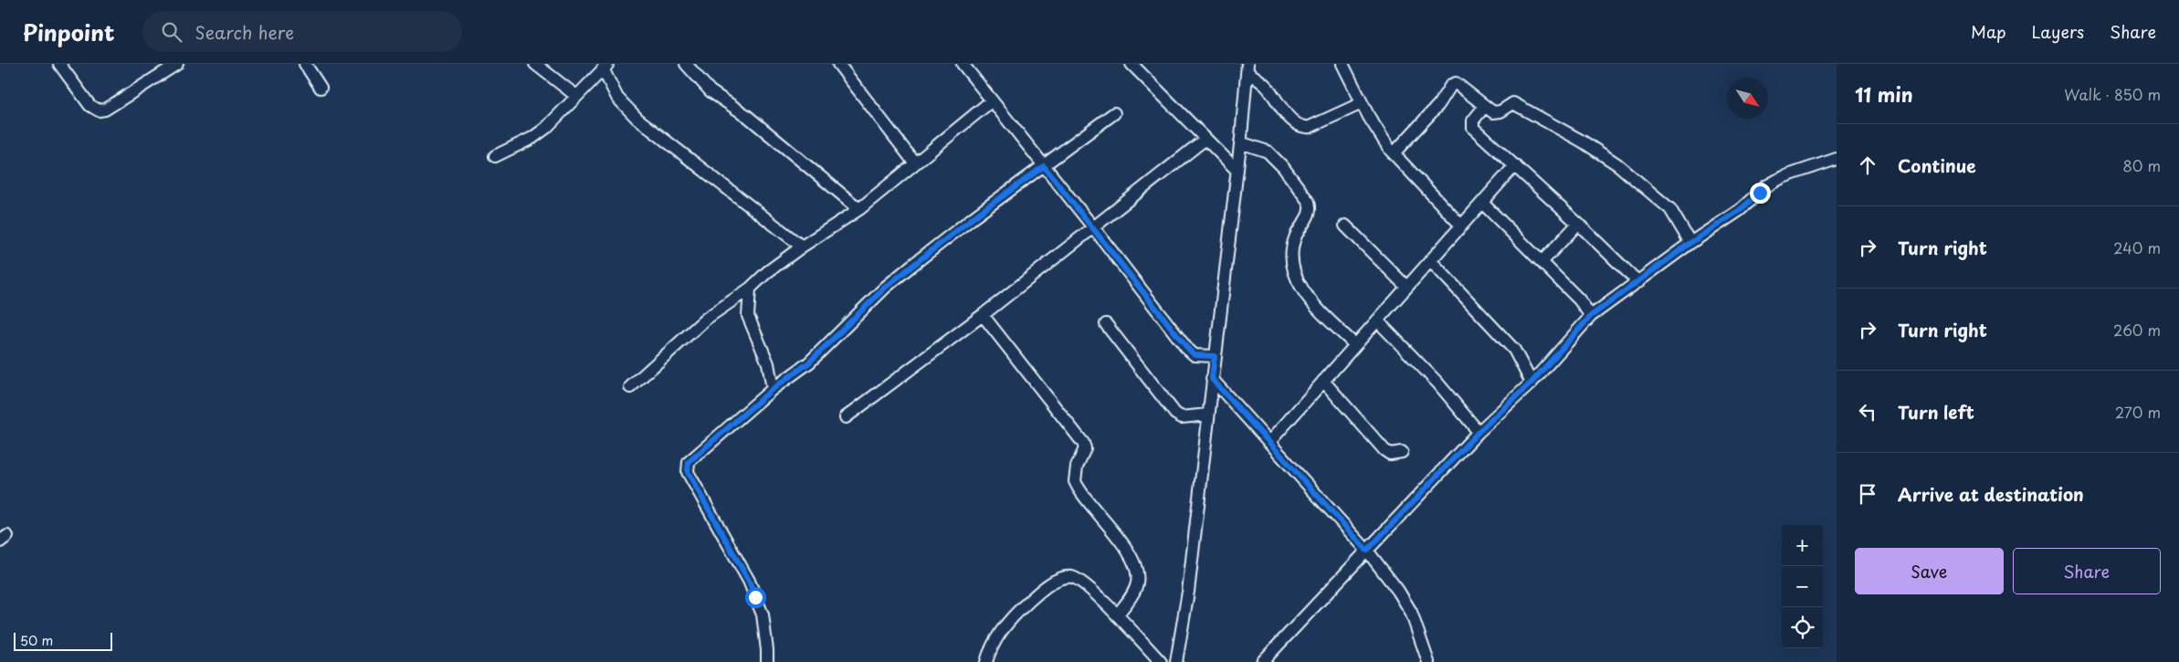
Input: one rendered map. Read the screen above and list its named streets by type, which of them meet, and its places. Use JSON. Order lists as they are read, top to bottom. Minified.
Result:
{"scale_bar":"50 m","north":"bottom right","page":{"header":"Pinpoint","search":"Search here","nav":["Map","Layers","Share"],"heading":["11 min","Walk · 850 m"],"list":[["Continue","80 m"],["Turn right","240 m"],["Turn right","260 m"],["Turn left","270 m"],"Arrive at destination"],"map_buttons":["+","−"],"buttons":["Save","Share"],"scale":"50 m"}}
